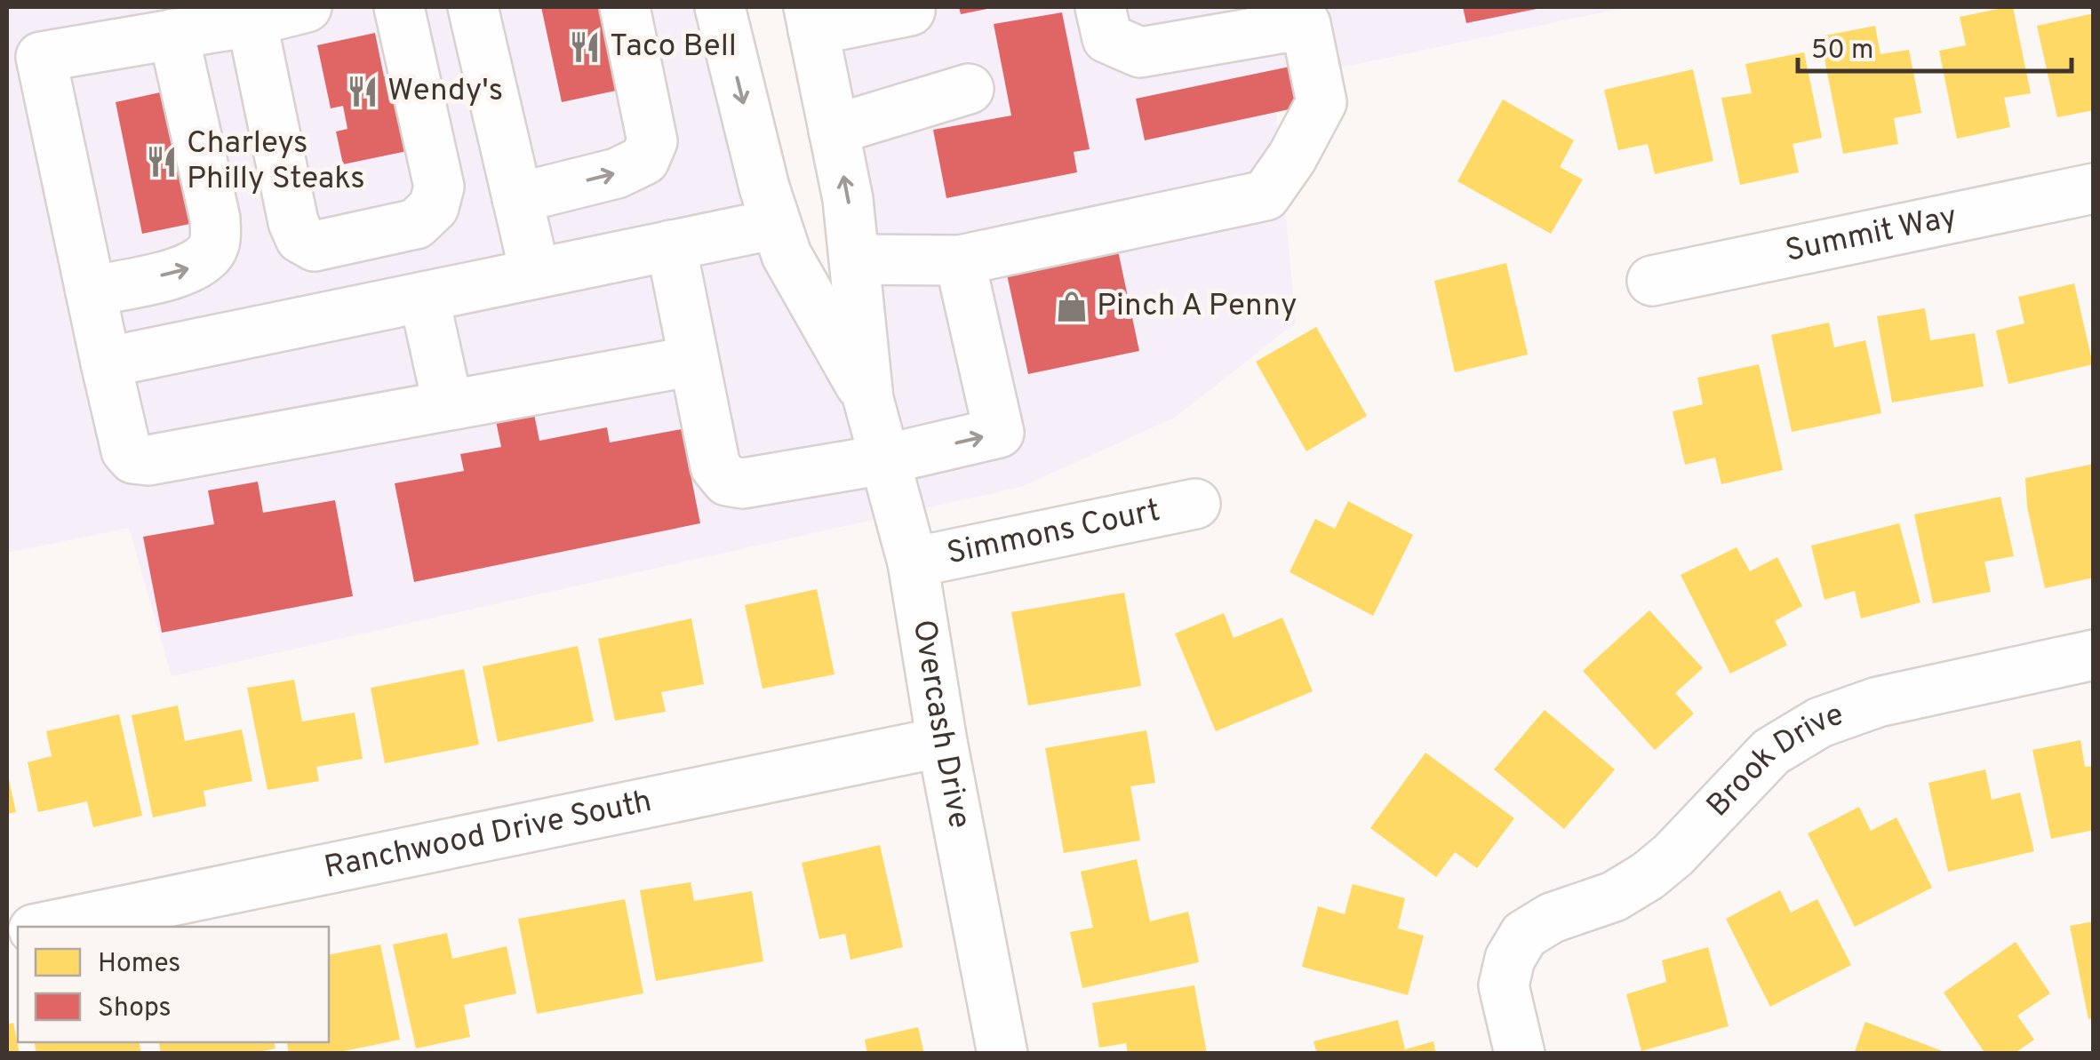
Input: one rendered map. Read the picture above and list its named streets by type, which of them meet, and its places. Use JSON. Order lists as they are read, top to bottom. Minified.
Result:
{"streets":{"street":["Summit Way","Simmons Court","Overcash Drive","Brook Drive","Ranchwood Drive South"]},"crossings":[["Simmons Court","Overcash Drive"],["Overcash Drive","Ranchwood Drive South"]],"places":{"restaurant":["Taco Bell","Wendy's","Charleys Philly Steaks"],"shop":["Pinch A Penny"]},"legend":["Homes","Shops"],"scale_bar":"50 m"}
